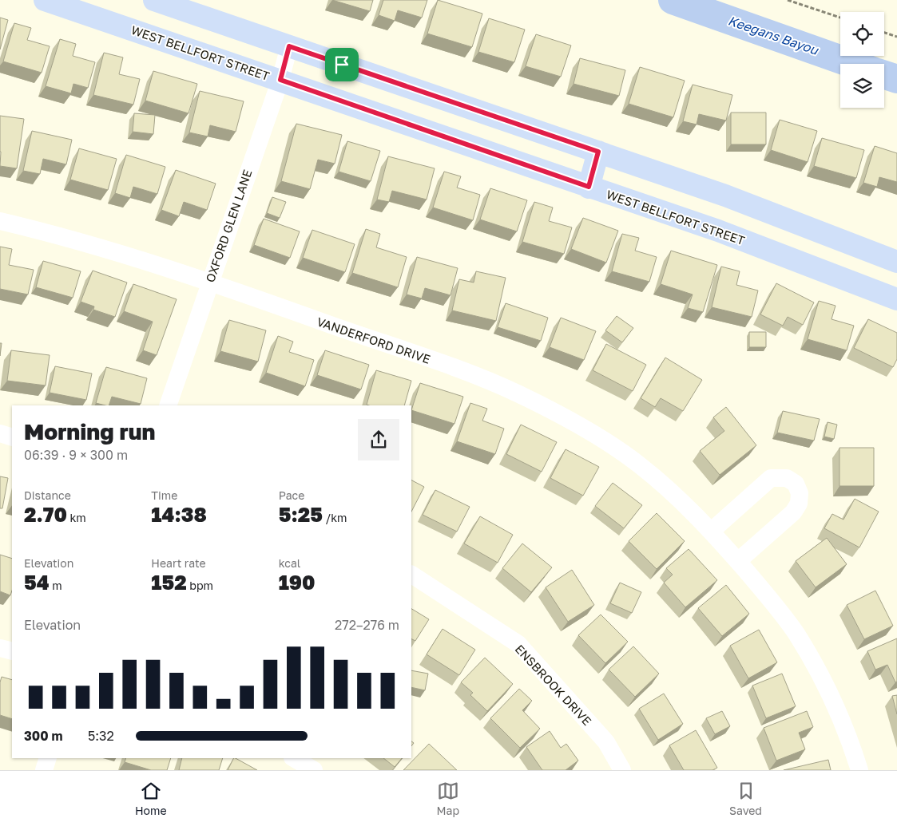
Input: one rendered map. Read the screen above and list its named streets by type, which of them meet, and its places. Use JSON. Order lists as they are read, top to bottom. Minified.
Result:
{"streets":{"main road":["WEST BELLFORT STREET"],"street":["OXFORD GLEN LANE","VANDERFORD DRIVE","ENSBROOK DRIVE"]},"crossings":[["WEST BELLFORT STREET","OXFORD GLEN LANE"],["OXFORD GLEN LANE","VANDERFORD DRIVE"]],"water":["Keegans Bayou"],"page":{"heading":["Morning run","06:39 · 9 × 300 m"],"stats":[["Distance","2.70 km"],["Time","14:38"],["Pace","5:25 /km"],["Elevation","54 m"],["Heart rate","152 bpm"],["kcal","190"]],"chart":["Elevation","272–276 m"],"list":[{"name":"300 m","note":"5:32"}],"tabs":["Home","Map","Saved"]}}
